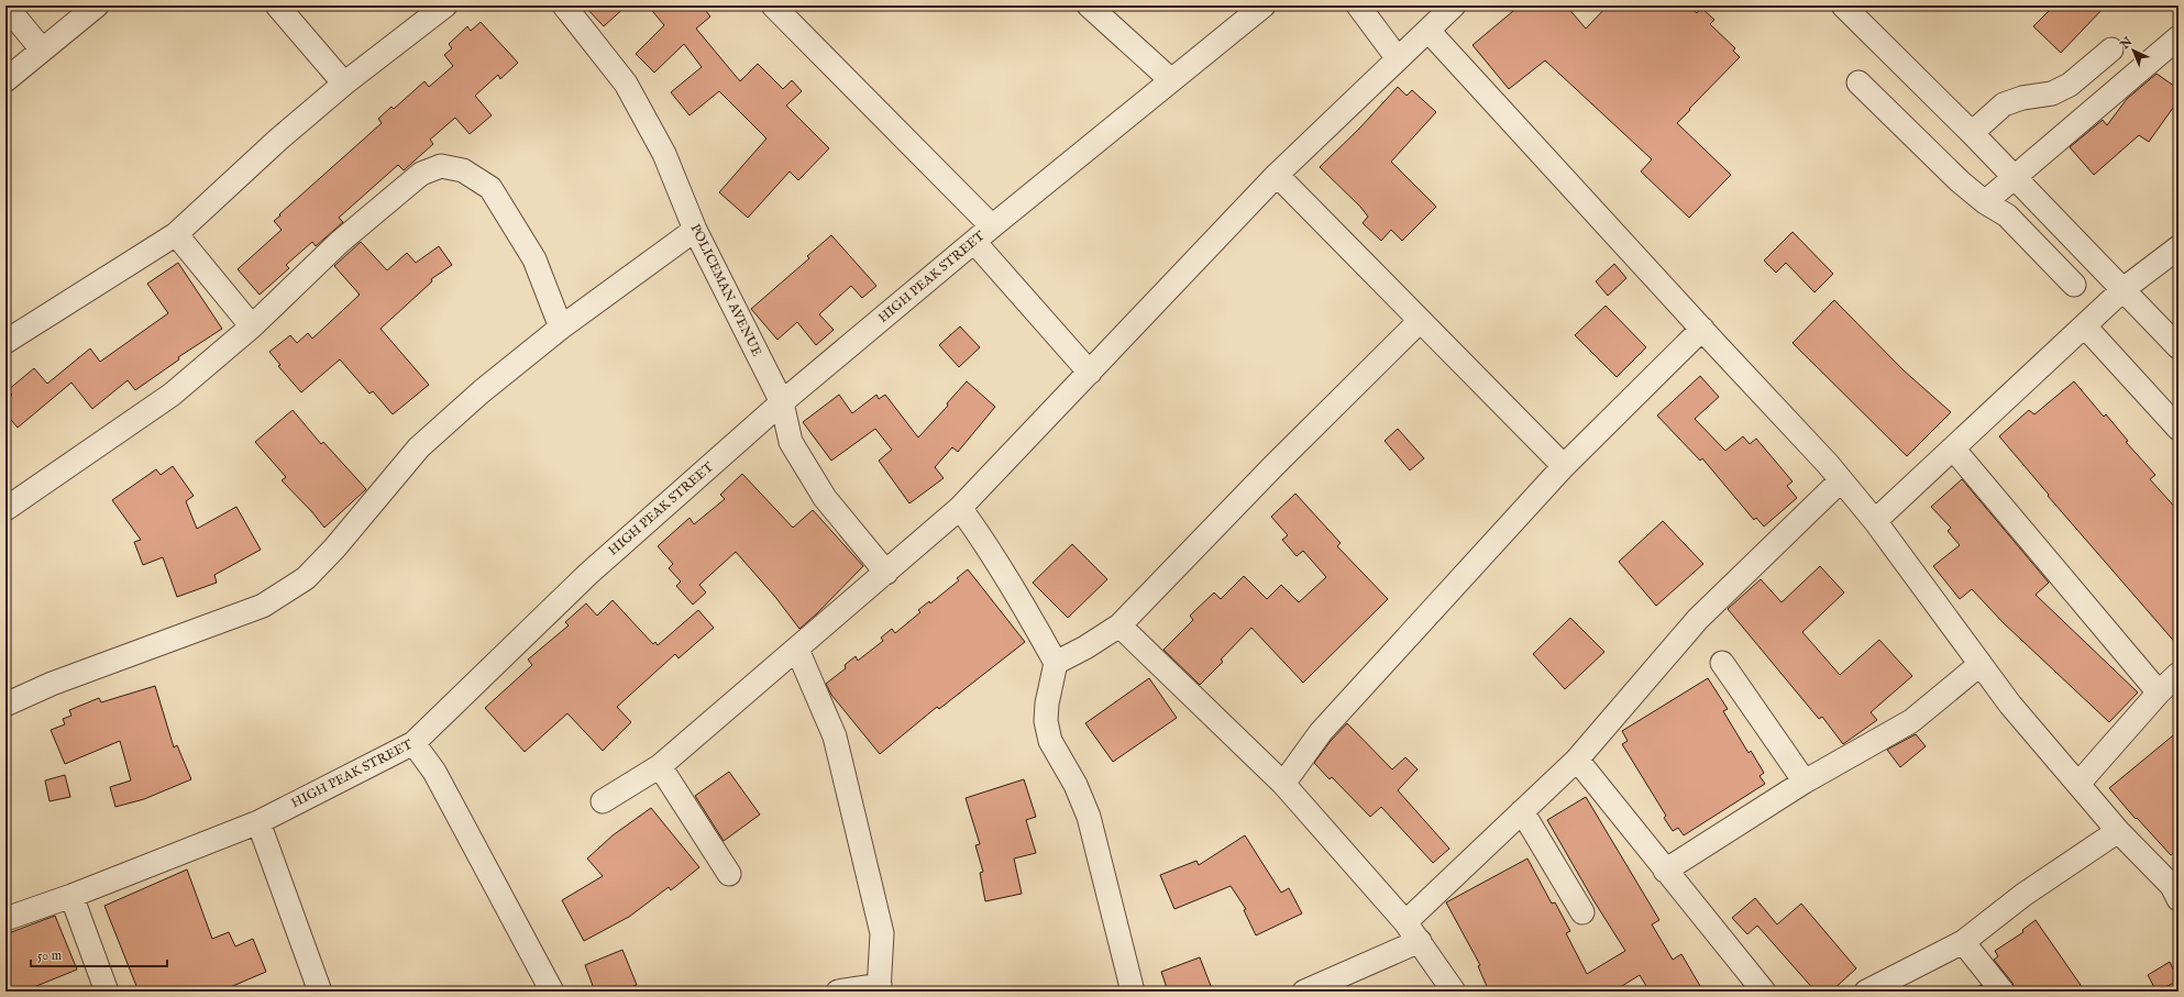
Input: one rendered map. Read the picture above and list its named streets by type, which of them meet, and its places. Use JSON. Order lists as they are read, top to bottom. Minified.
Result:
{"streets":{"street":["HIGH PEAK STREET","POLICEMAN AVENUE"]},"crossings":[["HIGH PEAK STREET","POLICEMAN AVENUE"]],"scale_bar":"50 m","north":"top left"}
